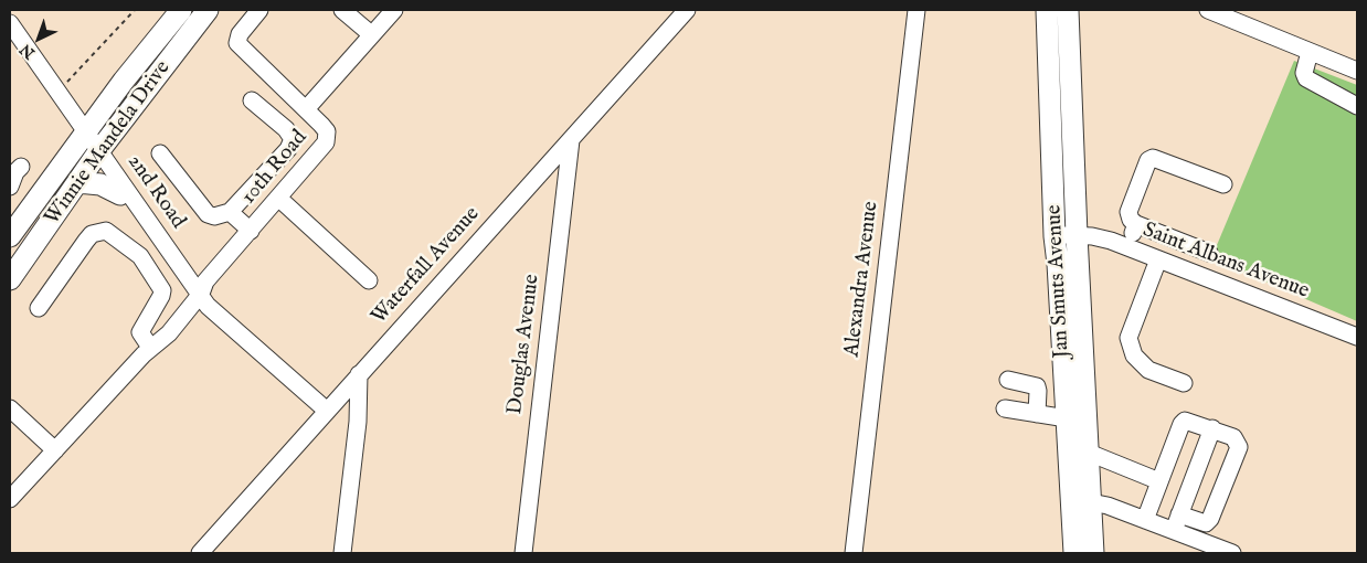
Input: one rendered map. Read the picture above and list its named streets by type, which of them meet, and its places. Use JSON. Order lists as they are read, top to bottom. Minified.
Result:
{"streets":{"main road":["Winnie Mandela Drive","Jan Smuts Avenue"],"street":["10th Road","2nd Road","Saint Albans Avenue","Waterfall Avenue","Alexandra Avenue","Douglas Avenue"]},"crossings":[["Winnie Mandela Drive","2nd Road"],["10th Road","2nd Road"],["2nd Road","Waterfall Avenue"],["Saint Albans Avenue","Jan Smuts Avenue"],["Waterfall Avenue","Douglas Avenue"]],"north":"bottom left"}
